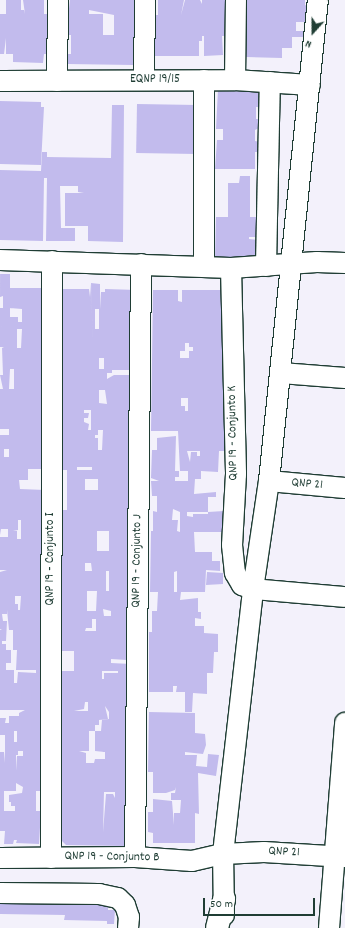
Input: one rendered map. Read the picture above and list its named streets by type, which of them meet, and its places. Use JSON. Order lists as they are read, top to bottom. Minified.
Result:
{"streets":{"street":["EQNP 19/15","QNP 19 - Conjunto K","QNP 21","QNP 19 - Conjunto I","QNP 19 - Conjunto J","QNP 19 - Conjunto B"]},"crossings":[["QNP 21","QNP 19 - Conjunto B"],["QNP 19 - Conjunto I","QNP 19 - Conjunto B"],["QNP 19 - Conjunto J","QNP 19 - Conjunto B"]],"scale_bar":"50 m","north":"bottom"}
